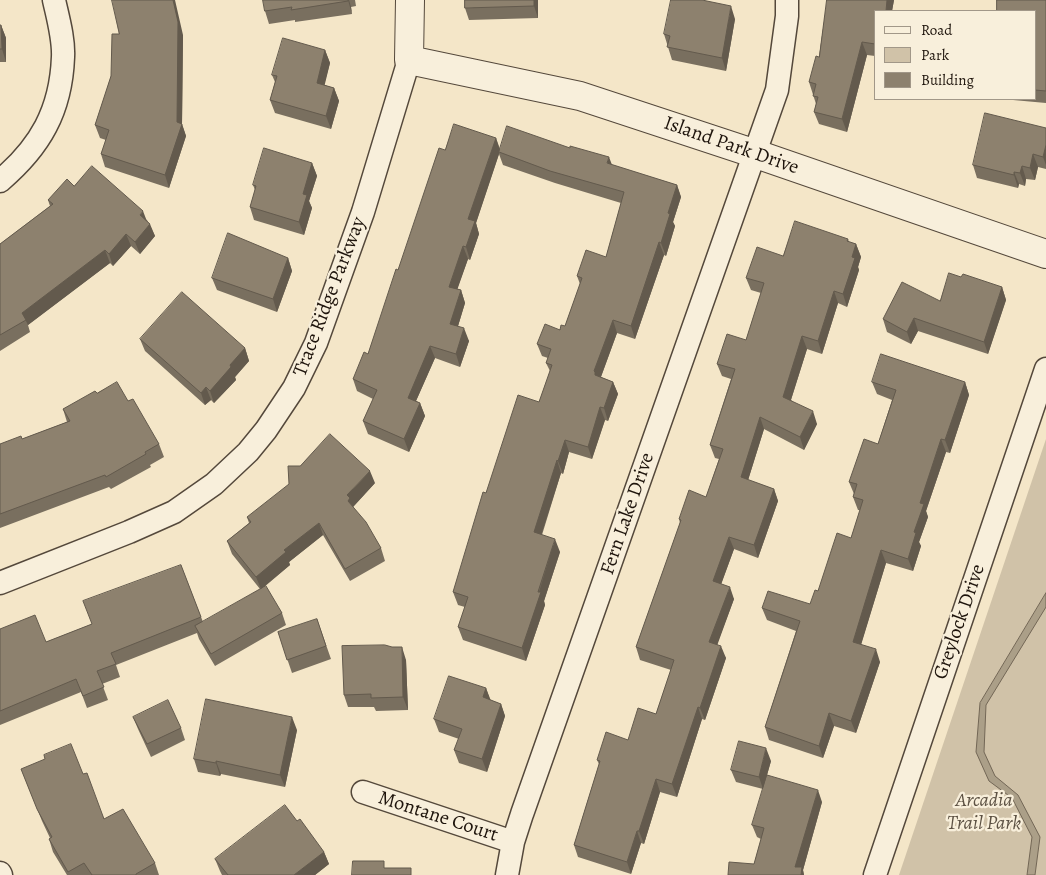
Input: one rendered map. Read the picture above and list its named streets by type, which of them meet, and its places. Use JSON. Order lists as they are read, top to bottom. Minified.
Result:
{"streets":{"street":["Island Park Drive","Trace Ridge Parkway","Fern Lake Drive","Greylock Drive","Montane Court"]},"crossings":[["Island Park Drive","Trace Ridge Parkway"],["Island Park Drive","Fern Lake Drive"],["Fern Lake Drive","Montane Court"]],"parks":["Arcadia Trail Park"],"legend":["Road","Park","Building"]}
